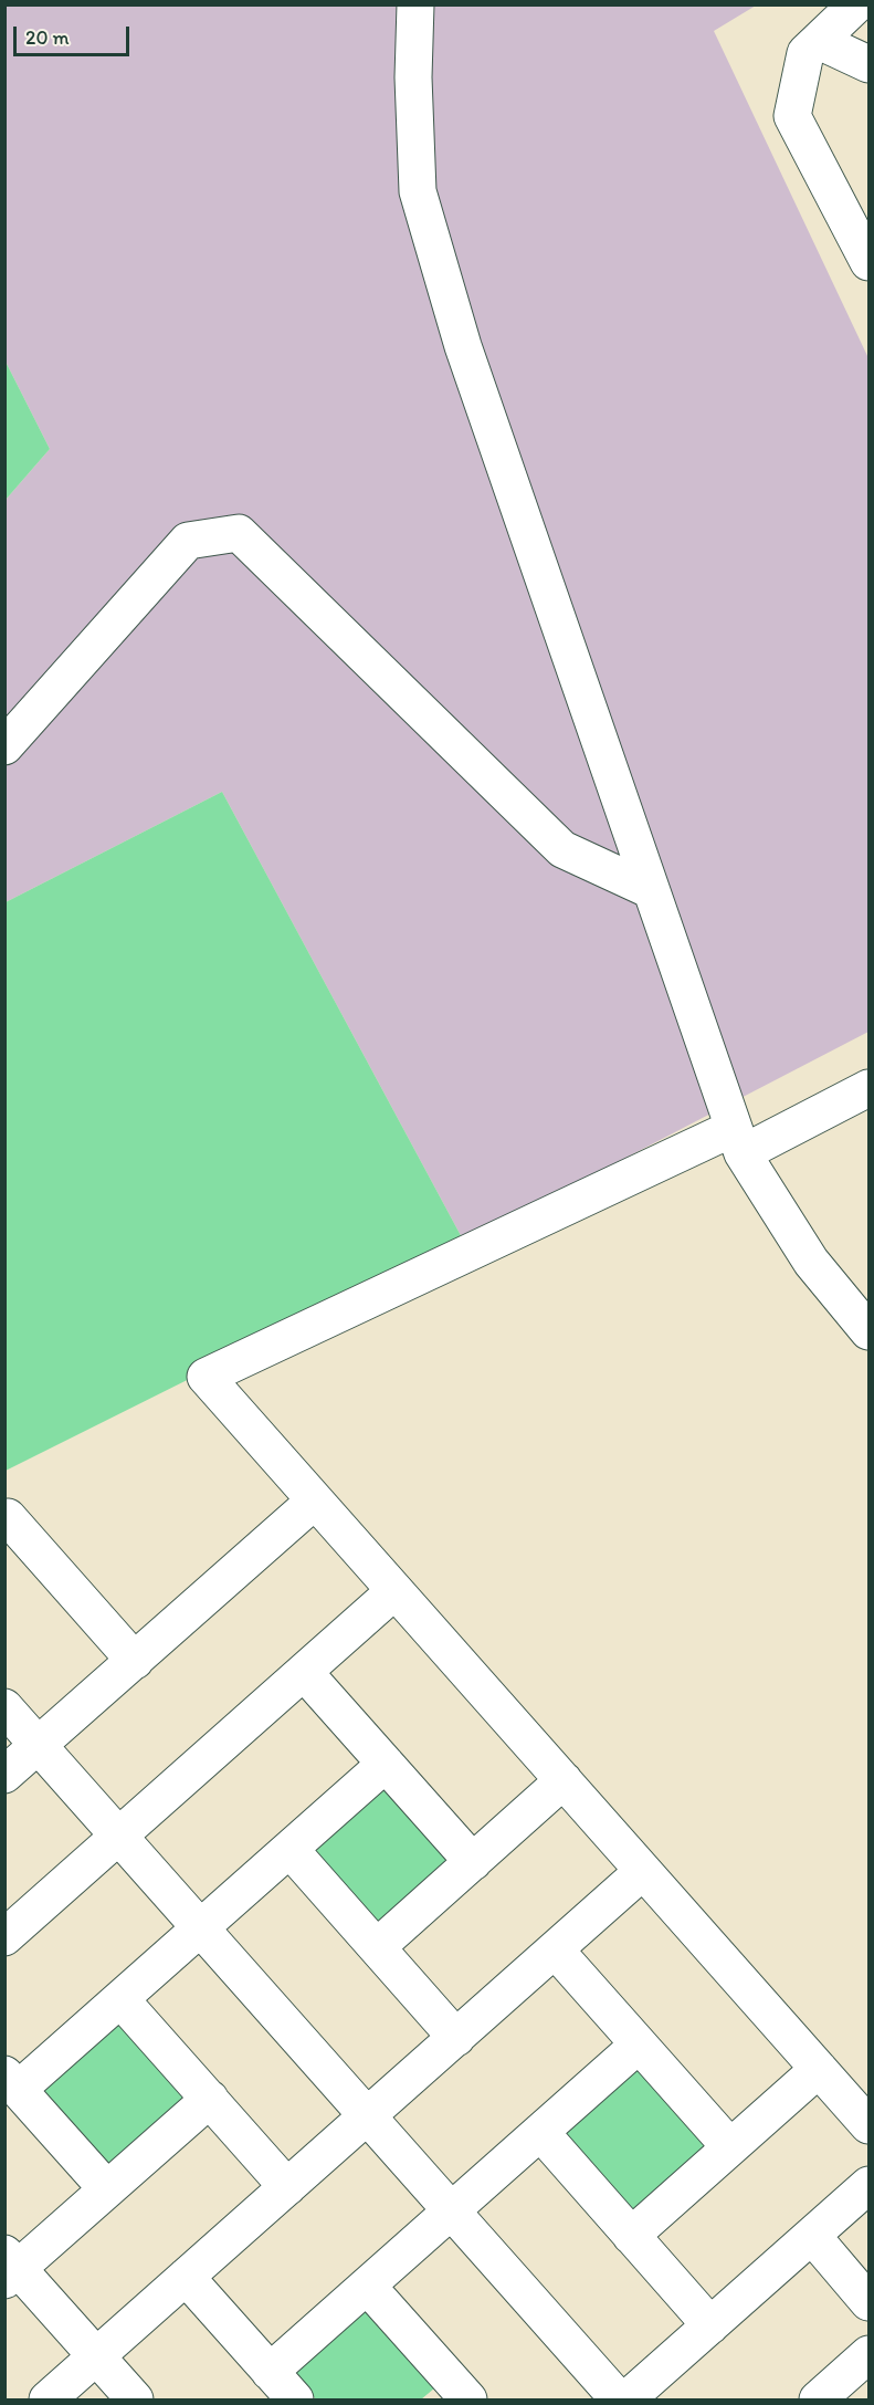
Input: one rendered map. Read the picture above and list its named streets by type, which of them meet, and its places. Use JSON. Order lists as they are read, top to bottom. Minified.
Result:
{"scale_bar":"20 m"}
